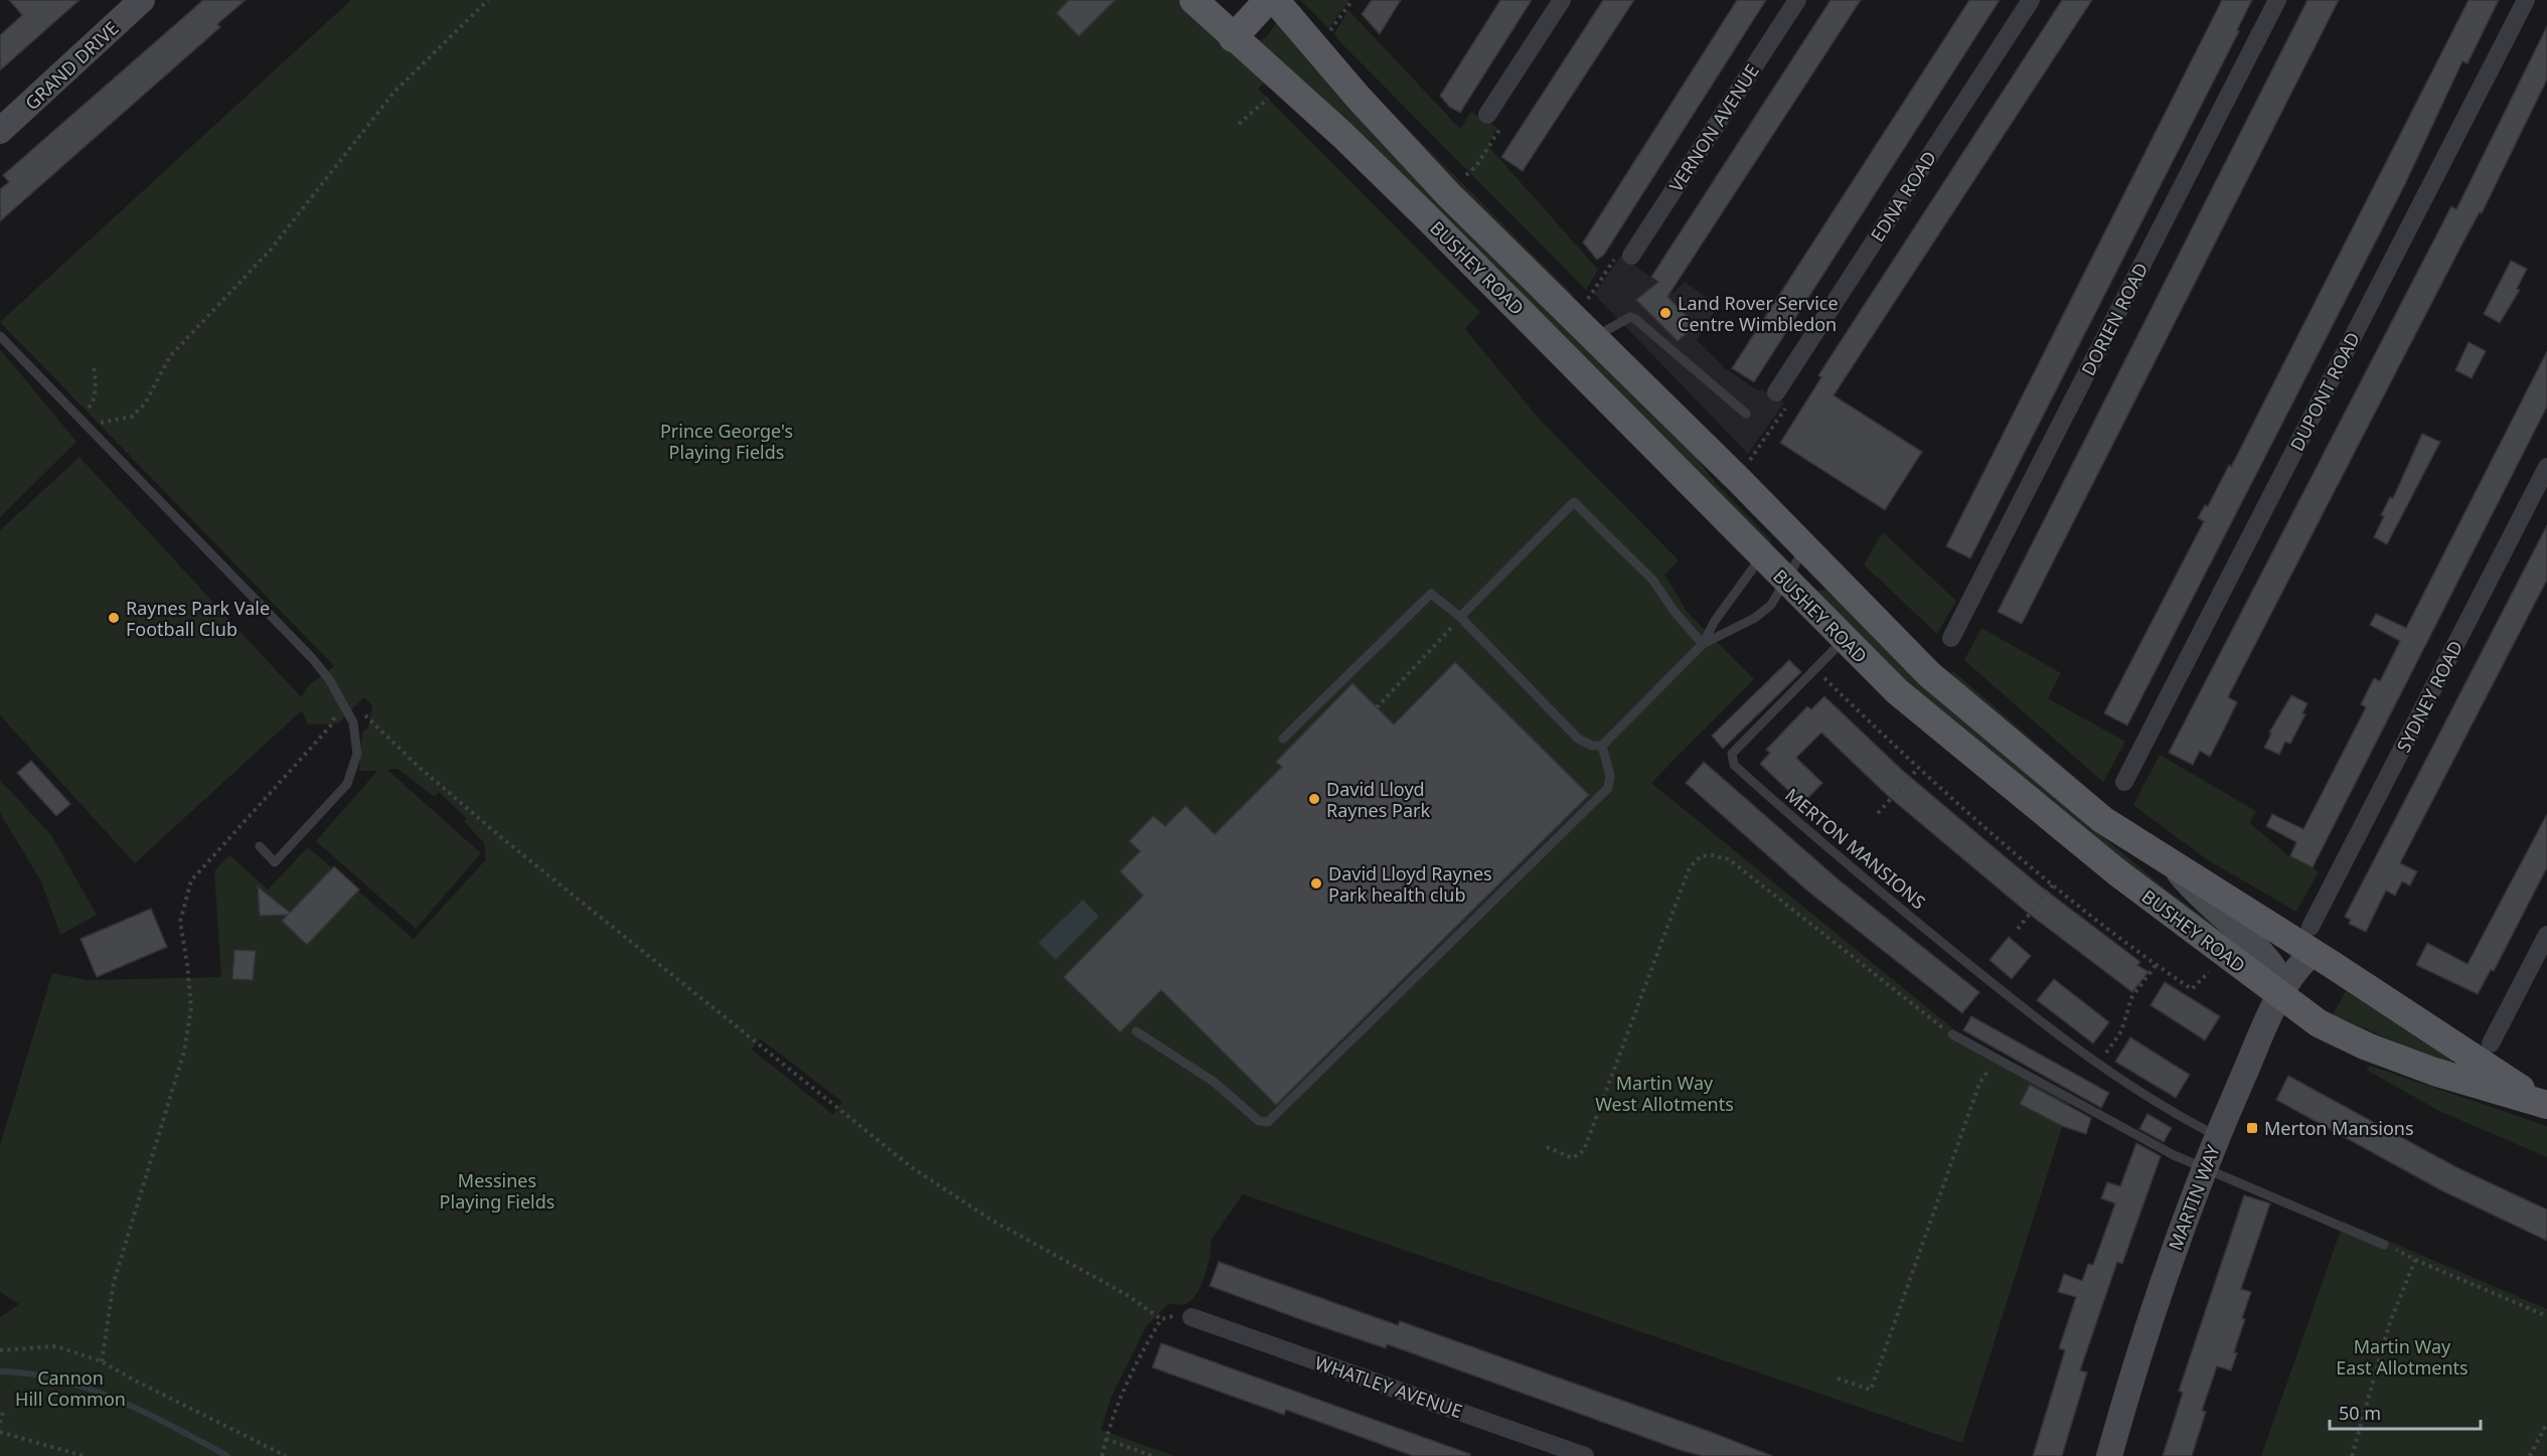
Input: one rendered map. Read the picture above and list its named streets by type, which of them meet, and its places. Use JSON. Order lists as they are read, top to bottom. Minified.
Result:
{"streets":{"main road":["GRAND DRIVE","BUSHEY ROAD","MARTIN WAY"],"street":["VERNON AVENUE","EDNA ROAD","DORIEN ROAD","DUPONT ROAD","SYDNEY ROAD","WHATLEY AVENUE"],"lane":["MERTON MANSIONS"]},"crossings":[["BUSHEY ROAD","SYDNEY ROAD"],["BUSHEY ROAD","MERTON MANSIONS"],["BUSHEY ROAD","MARTIN WAY"],["SYDNEY ROAD","MARTIN WAY"],["MERTON MANSIONS","MARTIN WAY"]],"parks":["Prince George's Playing Fields","Martin Way West Allotments","Messines Playing Fields","Martin Way East Allotments","Cannon Hill Common"],"places":{"other":["Land Rover Service Centre Wimbledon","Raynes Park Vale Football Club","David Lloyd Raynes Park","David Lloyd Raynes Park health club"],"transit":["Merton Mansions"]},"scale_bar":"50 m"}
